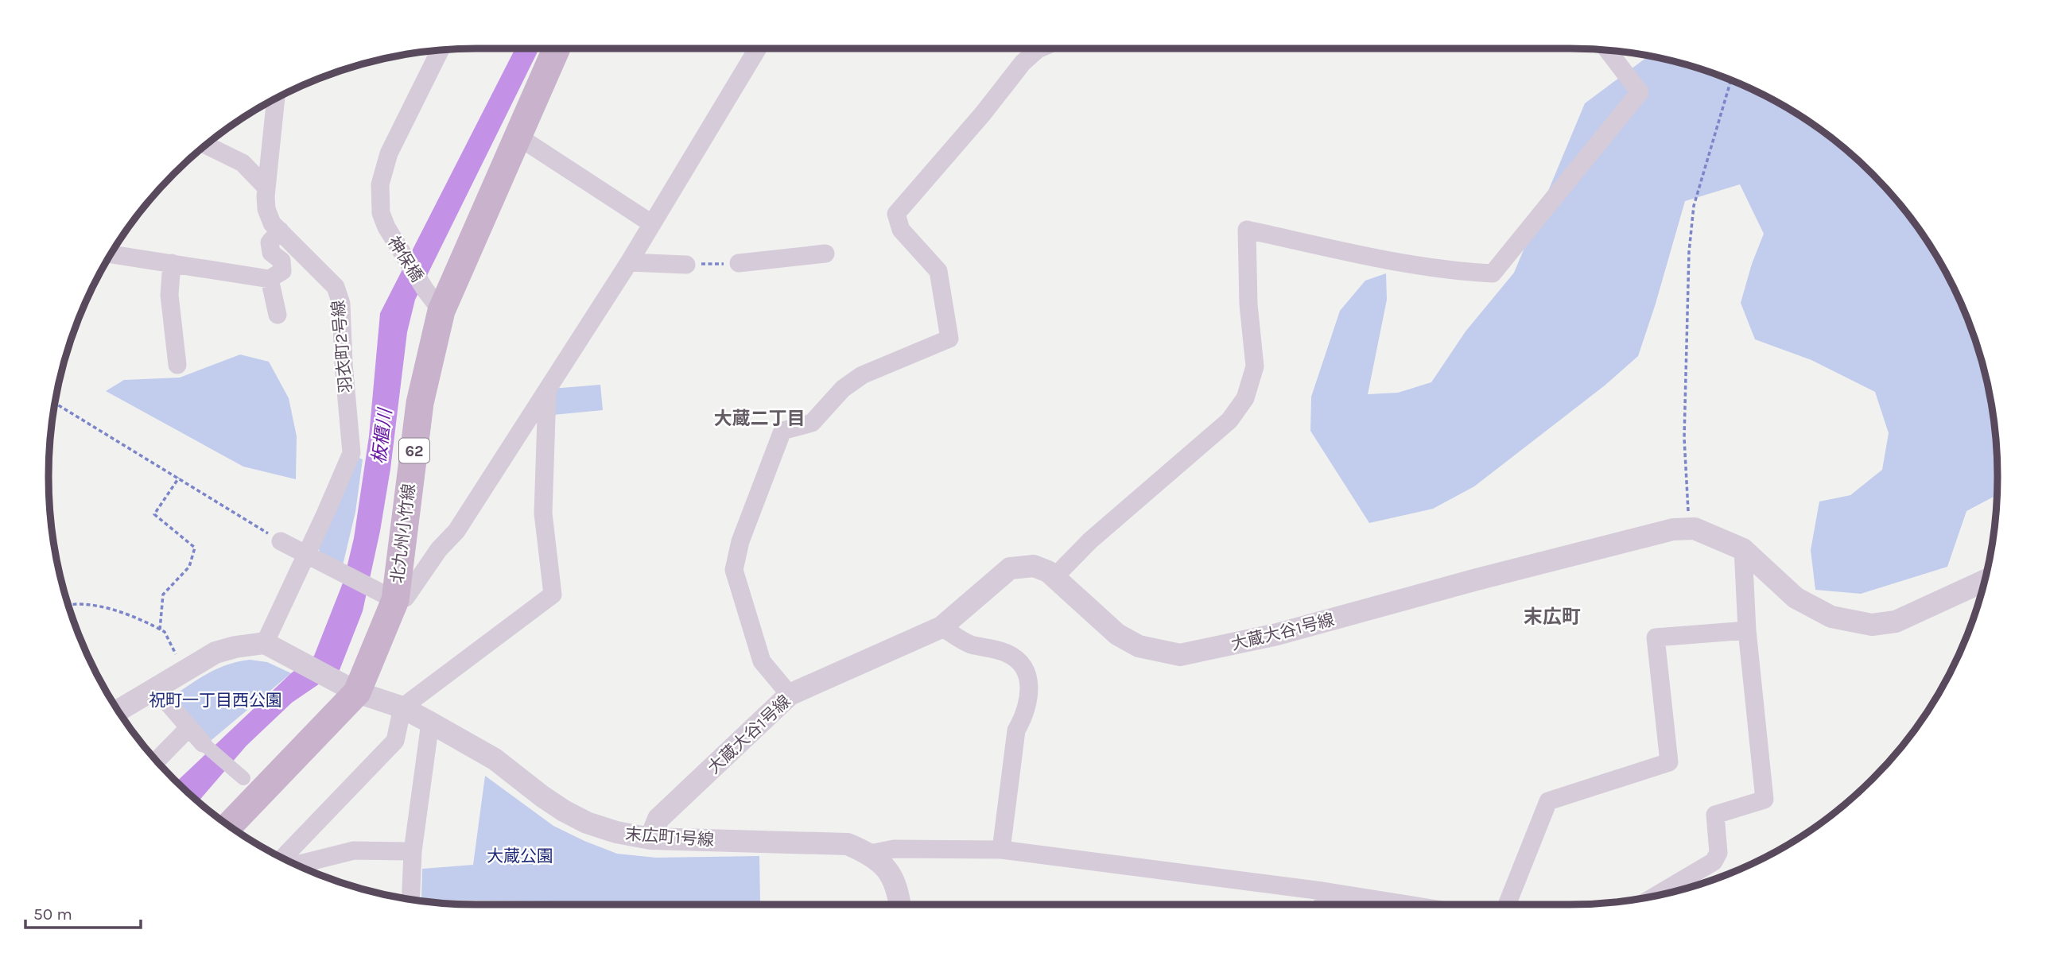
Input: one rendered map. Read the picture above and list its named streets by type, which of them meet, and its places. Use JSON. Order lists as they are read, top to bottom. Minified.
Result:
{"streets":{"main road":["62","北九州小竹線"],"street":["神保橋","羽衣町2号線","大蔵大谷1号線","末広町1号線"]},"crossings":[["神保橋","北九州小竹線"],["羽衣町2号線","末広町1号線"],["北九州小竹線","末広町1号線"],["大蔵大谷1号線","末広町1号線"]],"districts":["大蔵二丁目","末広町"],"water":["板櫃川"],"parks":["祝町一丁目西公園","大蔵公園"],"scale_bar":"50 m"}
